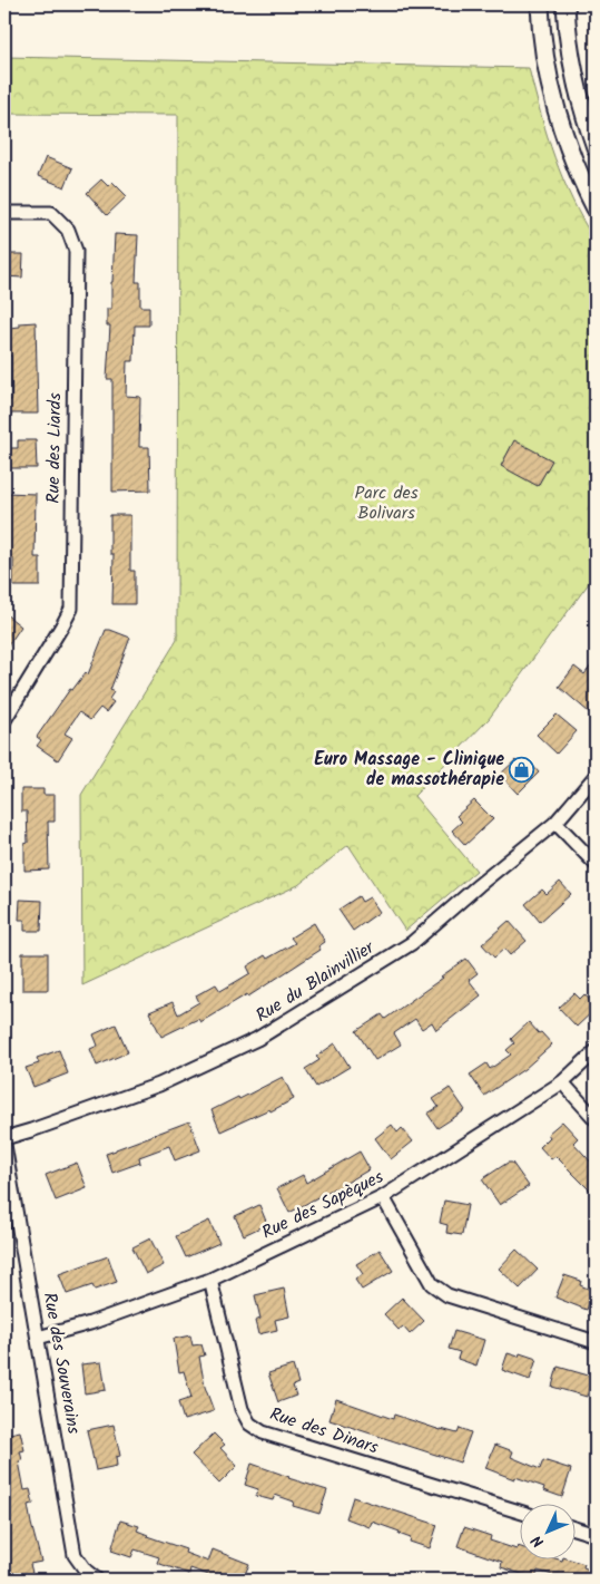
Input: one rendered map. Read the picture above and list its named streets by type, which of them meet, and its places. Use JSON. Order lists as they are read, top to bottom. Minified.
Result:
{"streets":{"street":["Rue des Liards","Rue du Blainvillier","Rue des Sapèques","Rue des Souverains","Rue des Dinars"]},"crossings":[["Rue des Sapèques","Rue des Souverains"],["Rue des Sapèques","Rue des Dinars"]],"parks":["Parc des Bolivars"],"places":{"shop":["Euro Massage - Clinique de massothérapie"]},"north":"bottom left"}
